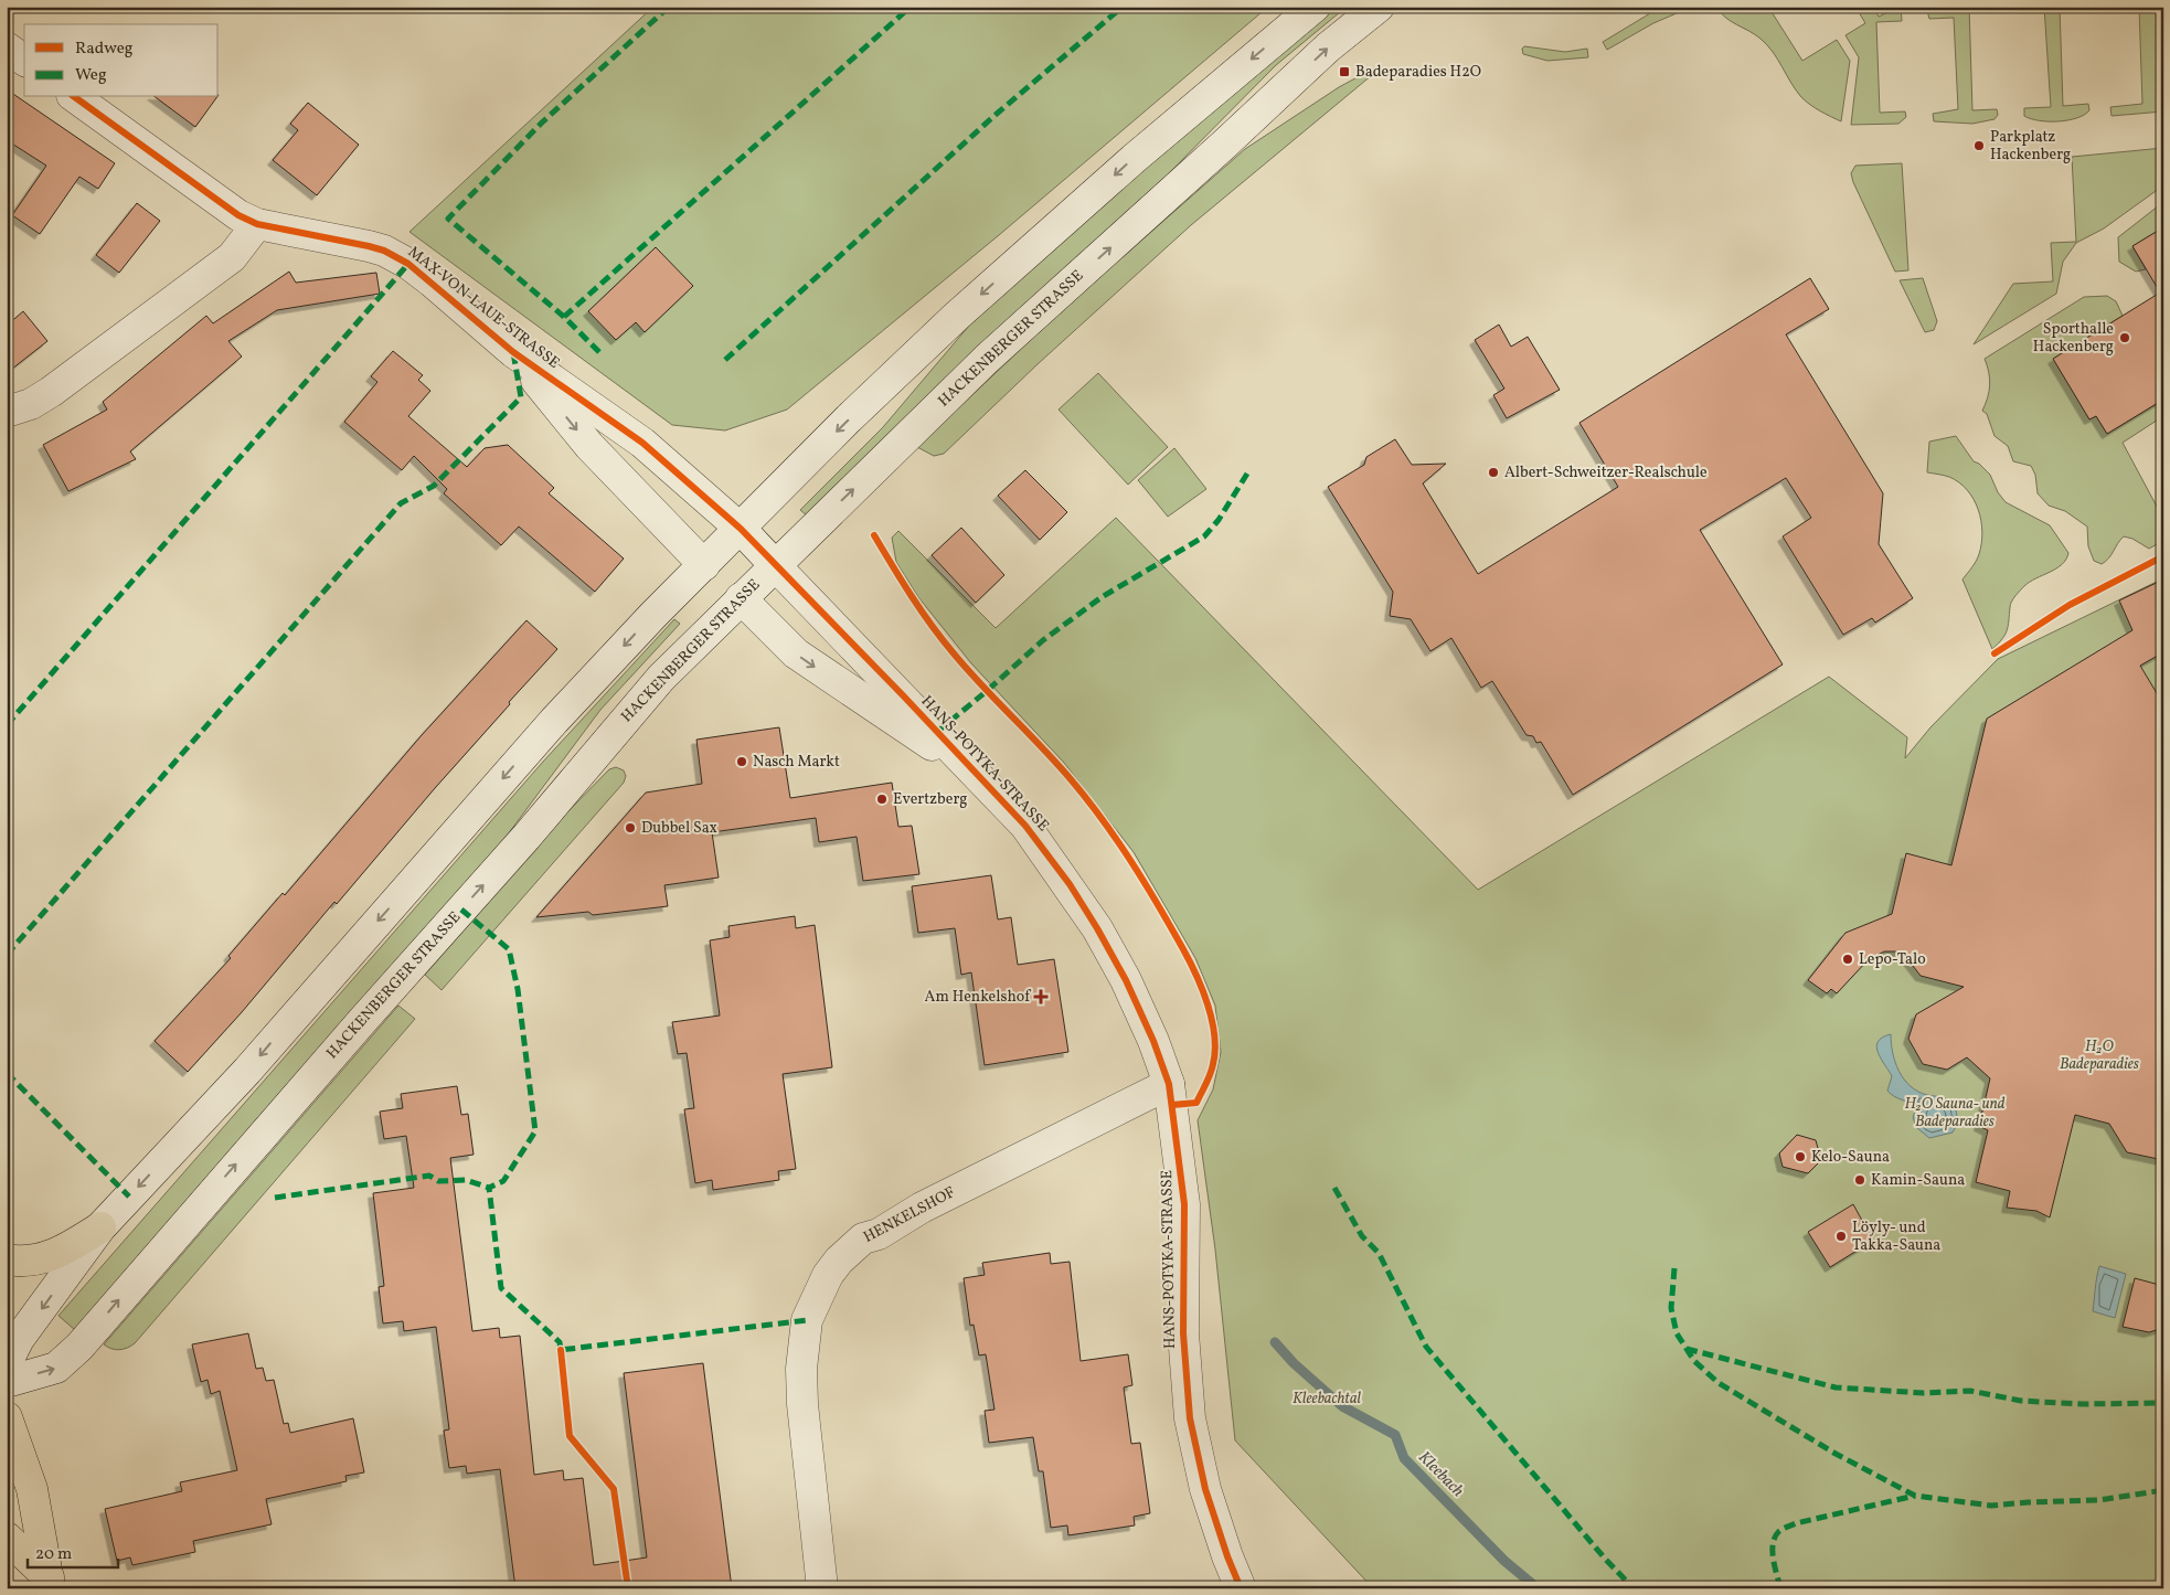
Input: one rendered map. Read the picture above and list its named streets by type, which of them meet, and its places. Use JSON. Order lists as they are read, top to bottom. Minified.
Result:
{"streets":{"street":["MAX-VON-LAUE-STRASSE","HACKENBERGER STRASSE","HANS-POTYKA-STRASSE","HENKELSHOF"]},"crossings":[["MAX-VON-LAUE-STRASSE","HACKENBERGER STRASSE"],["MAX-VON-LAUE-STRASSE","HANS-POTYKA-STRASSE"],["HACKENBERGER STRASSE","HANS-POTYKA-STRASSE"],["HANS-POTYKA-STRASSE","HENKELSHOF"]],"water":["Kleebach"],"parks":["H₂O Badeparadies","H₂O Sauna- und Badeparadies","Kleebachtal"],"places":{"transit":["Badeparadies H2O"],"other":["Parkplatz Hackenberg","Sporthalle Hackenberg","Albert-Schweitzer-Realschule","Nasch Markt","Evertzberg","Dubbel Sax","Lepo-Talo","Kelo-Sauna","Kamin-Sauna","Löyly- und Takka-Sauna"],"health":["Am Henkelshof"]},"legend":["Radweg","Weg"],"scale_bar":"20 m"}
